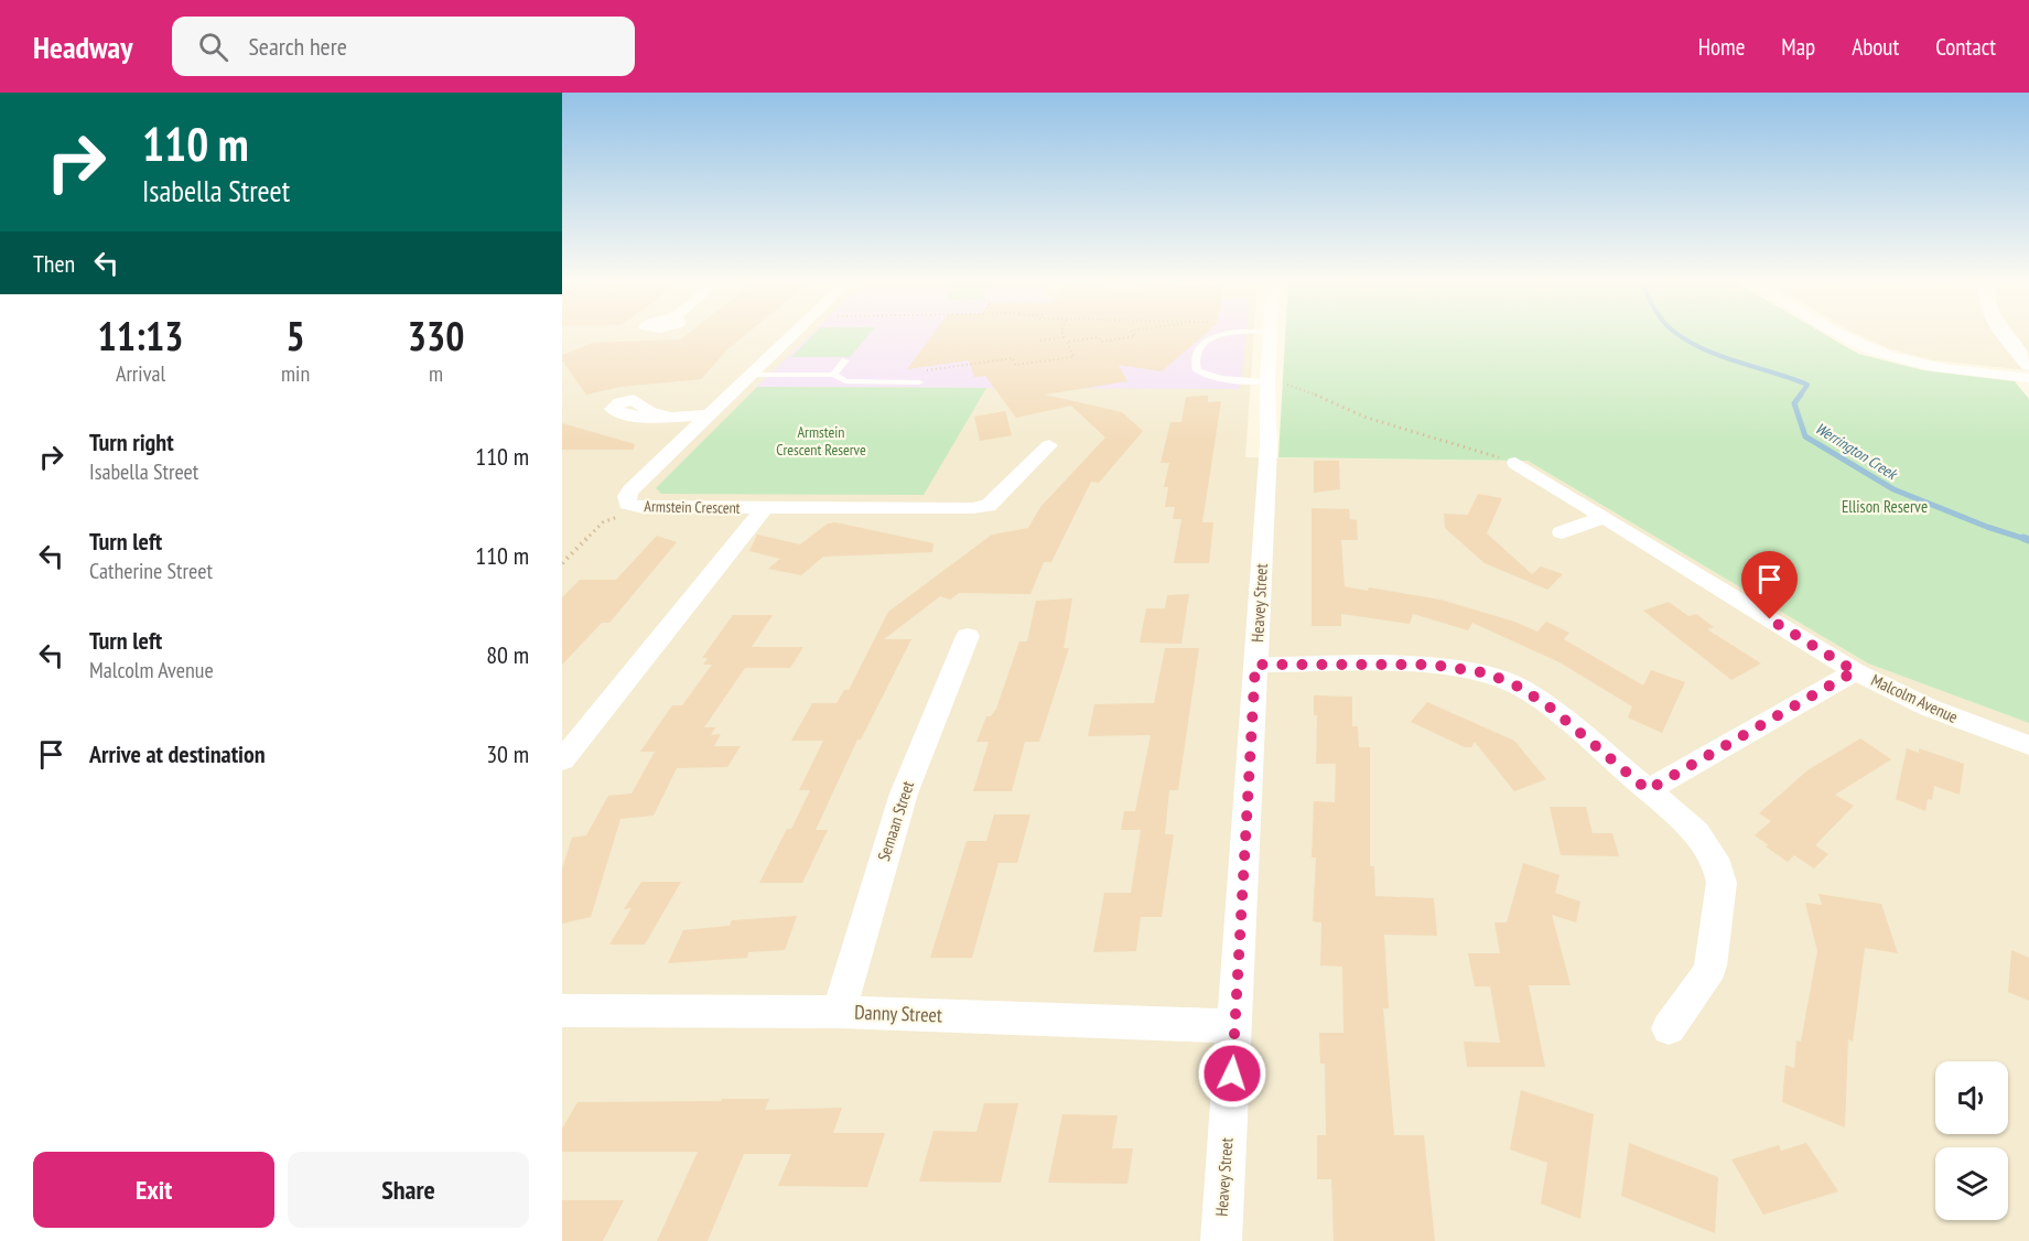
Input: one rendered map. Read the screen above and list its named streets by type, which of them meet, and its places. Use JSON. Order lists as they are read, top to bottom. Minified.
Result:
{"streets":{"street":["Armstein Crescent","Heavey Street","Malcolm Avenue","Semaan Street","Danny Street"]},"crossings":[["Heavey Street","Danny Street"],["Semaan Street","Danny Street"]],"water":["Werrington Creek"],"parks":["Armstein Crescent Reserve","Ellison Reserve"],"page":{"header":"Headway","search":"Search here","nav":["Home","Map","About","Contact"],"turn":["110 m","Isabella Street"],"then":"Then","eta":["11:13","Arrival","5","min","330","m"],"list":[{"name":"Turn right","note":"Isabella Street","value":"110 m"},{"name":"Turn left","note":"Catherine Street","value":"110 m"},{"name":"Turn left","note":"Malcolm Avenue","value":"80 m"},{"name":"Arrive at destination","value":"30 m"}],"buttons":["Exit","Share"]}}
